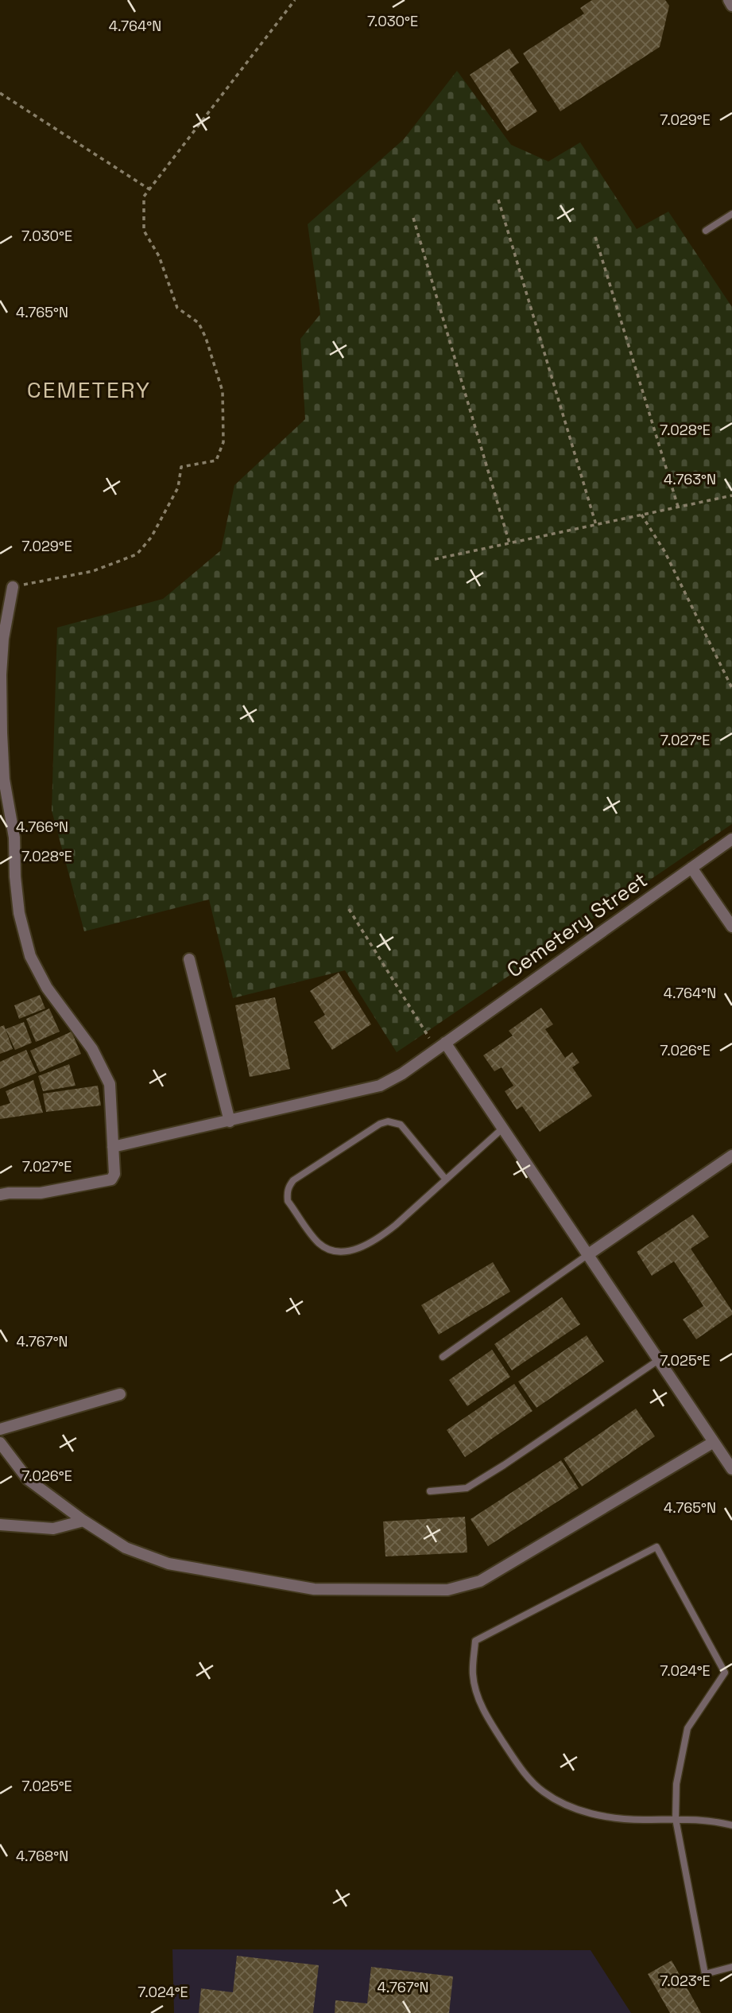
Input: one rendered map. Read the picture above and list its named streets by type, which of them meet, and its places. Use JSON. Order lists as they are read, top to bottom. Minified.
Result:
{"streets":{"street":["Cemetery Street"]},"districts":["CEMETERY"],"coordinates":["7.030°E","4.764°N","7.029°E","4.765°N","7.028°E","4.763°N","7.027°E","4.766°N","7.026°E","4.767°N","7.025°E","7.024°E","4.768°N","7.023°E"]}
